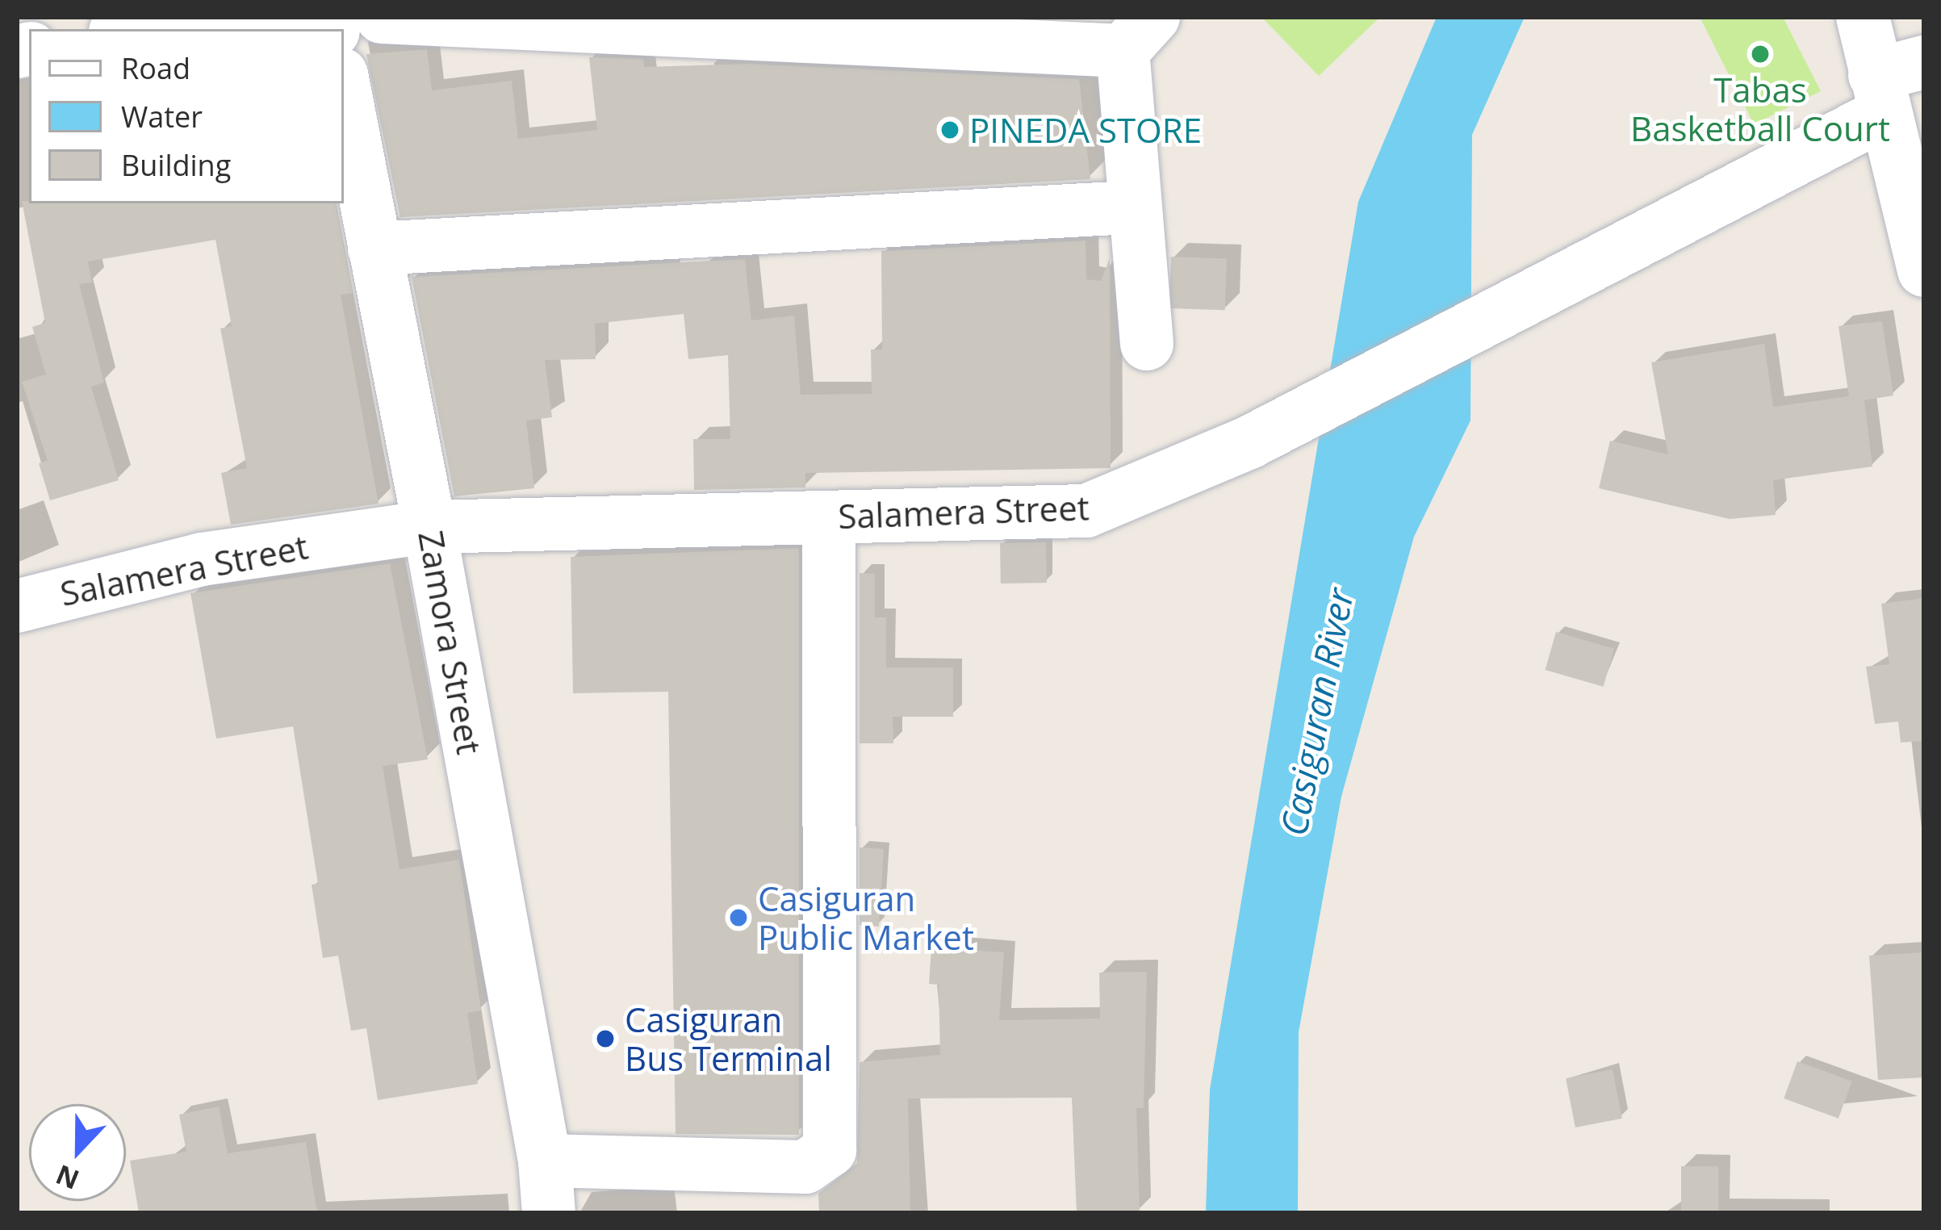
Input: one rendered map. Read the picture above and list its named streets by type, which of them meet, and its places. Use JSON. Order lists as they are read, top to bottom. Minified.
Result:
{"streets":{"street":["Salamera Street","Zamora Street"]},"crossings":[["Salamera Street","Zamora Street"]],"water":["Casiguran River"],"places":["Tabas Basketball Court","PINEDA STORE","Casiguran Public Market","Casiguran Bus Terminal"],"legend":["Road","Water","Building"],"north":"bottom"}
